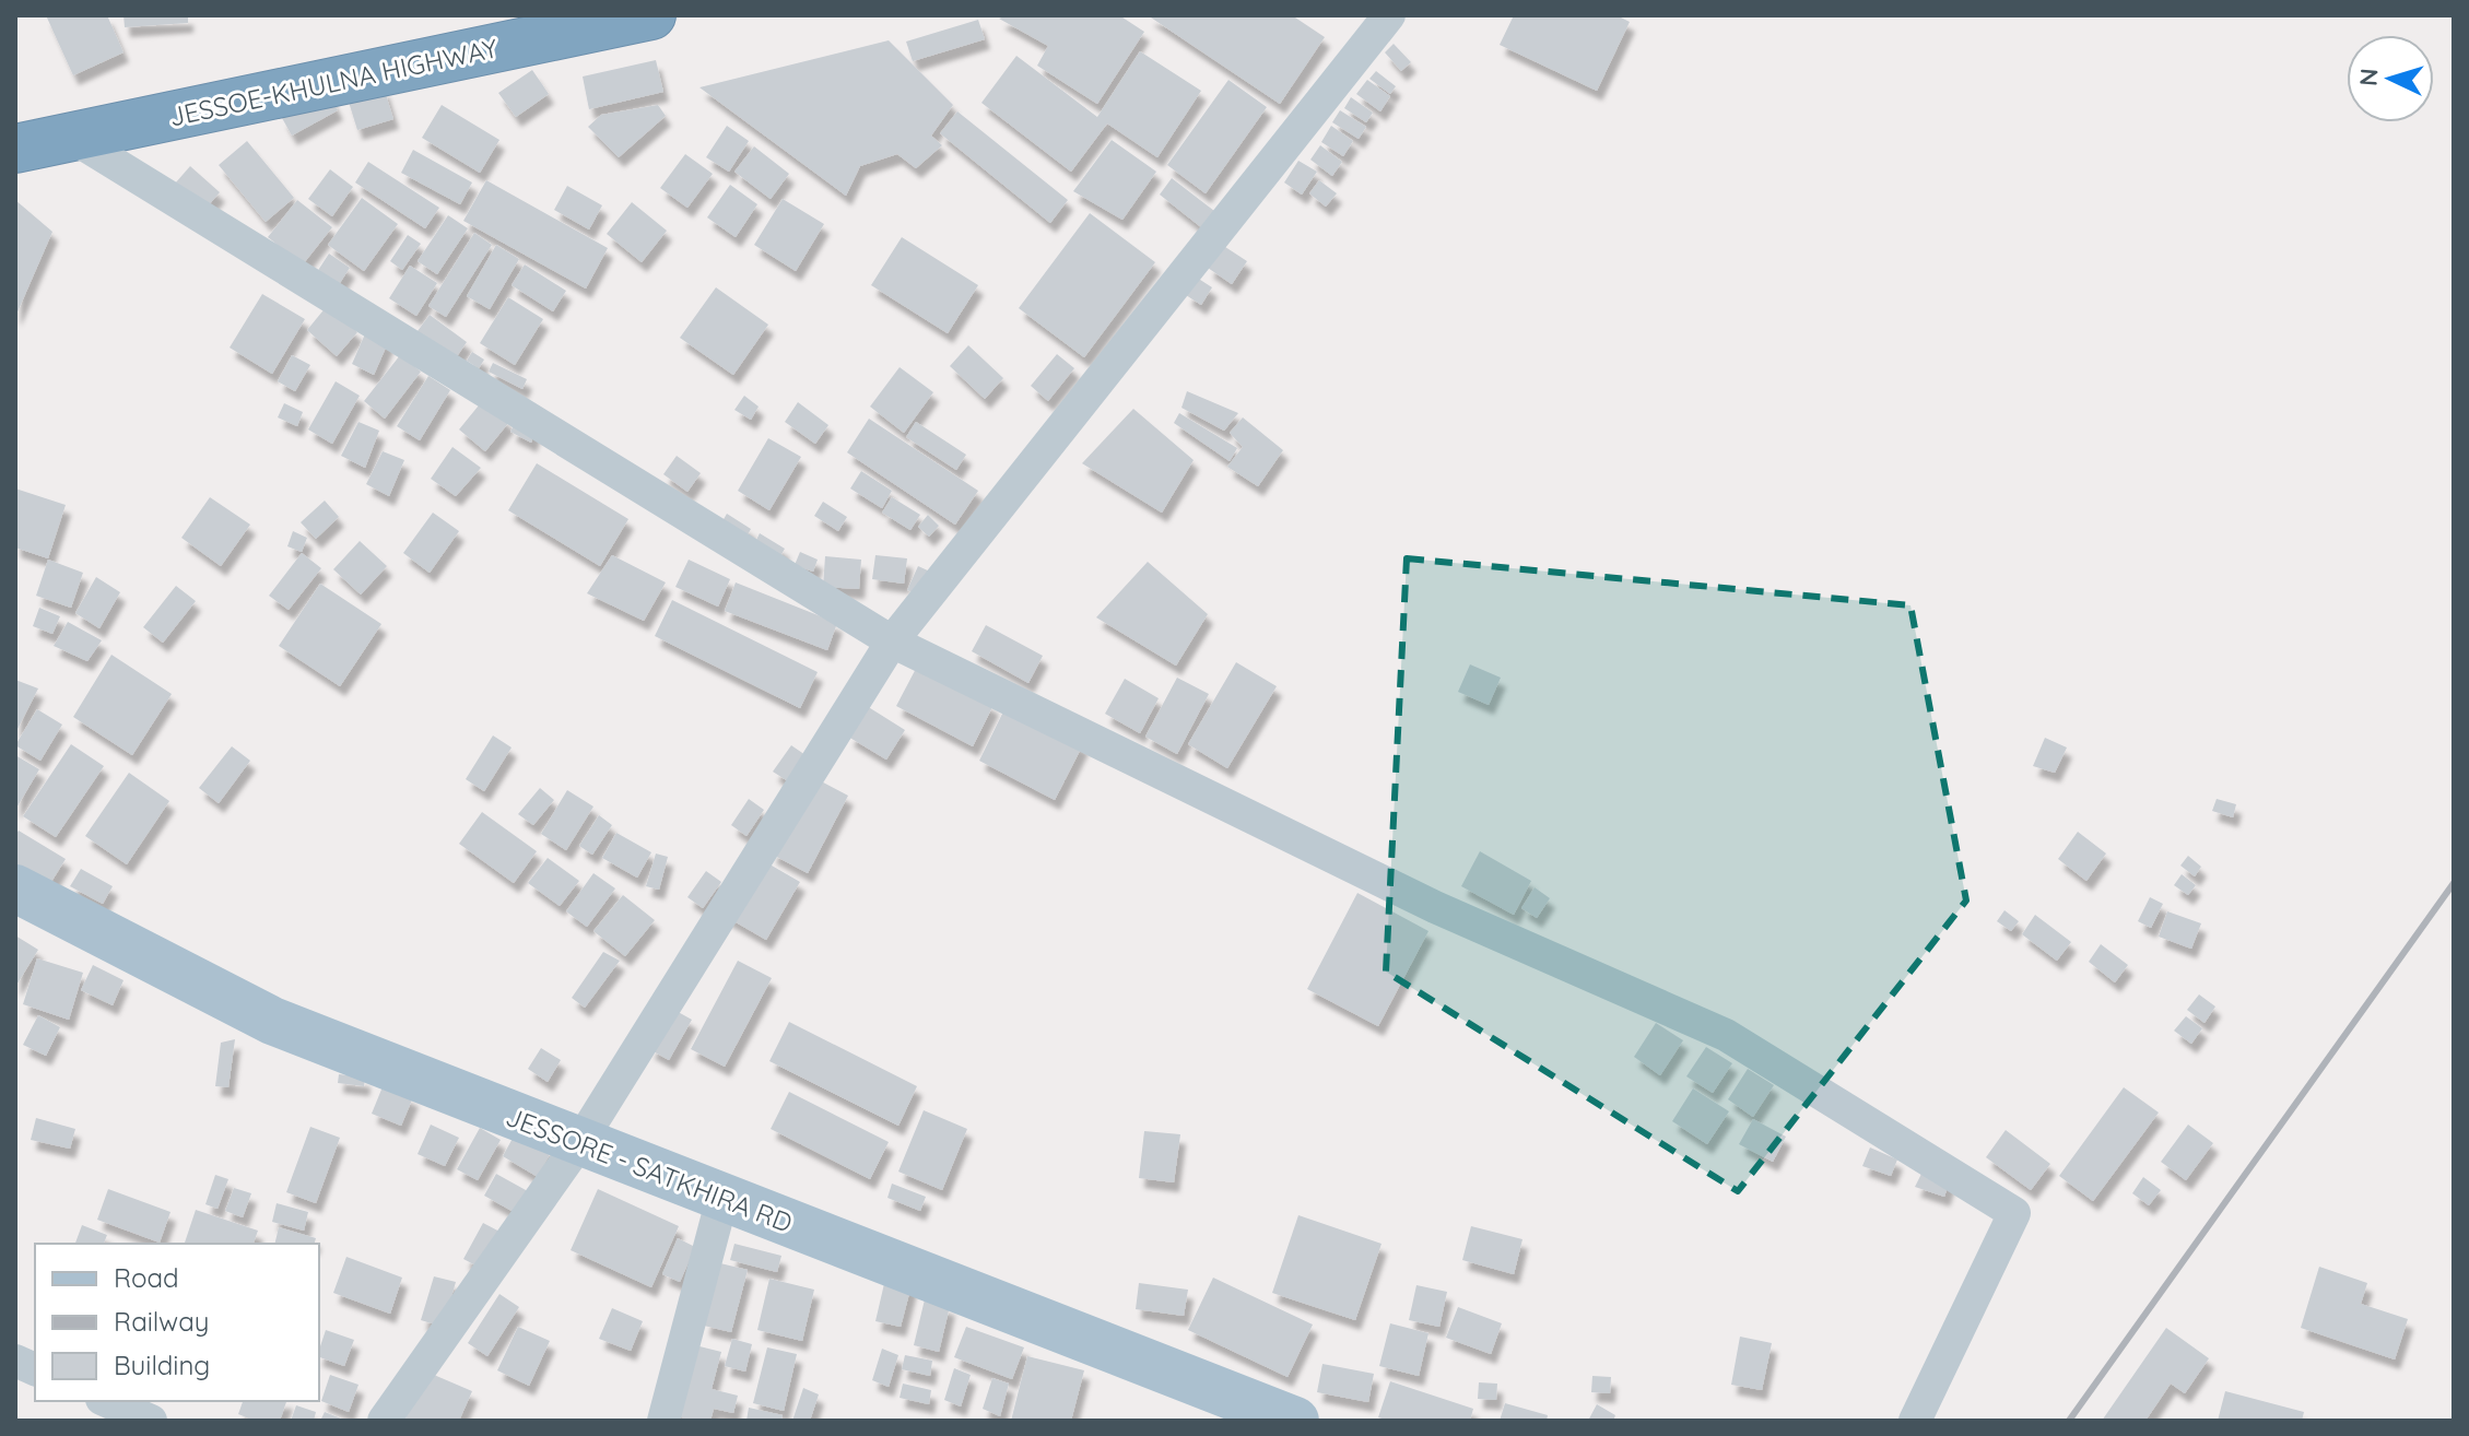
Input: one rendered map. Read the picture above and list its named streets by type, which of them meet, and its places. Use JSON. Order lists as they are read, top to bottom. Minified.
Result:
{"streets":{"highway":["JESSOE-KHULNA HIGHWAY"],"main road":["JESSORE - SATKHIRA RD"]},"legend":["Road","Railway","Building"],"north":"left"}
